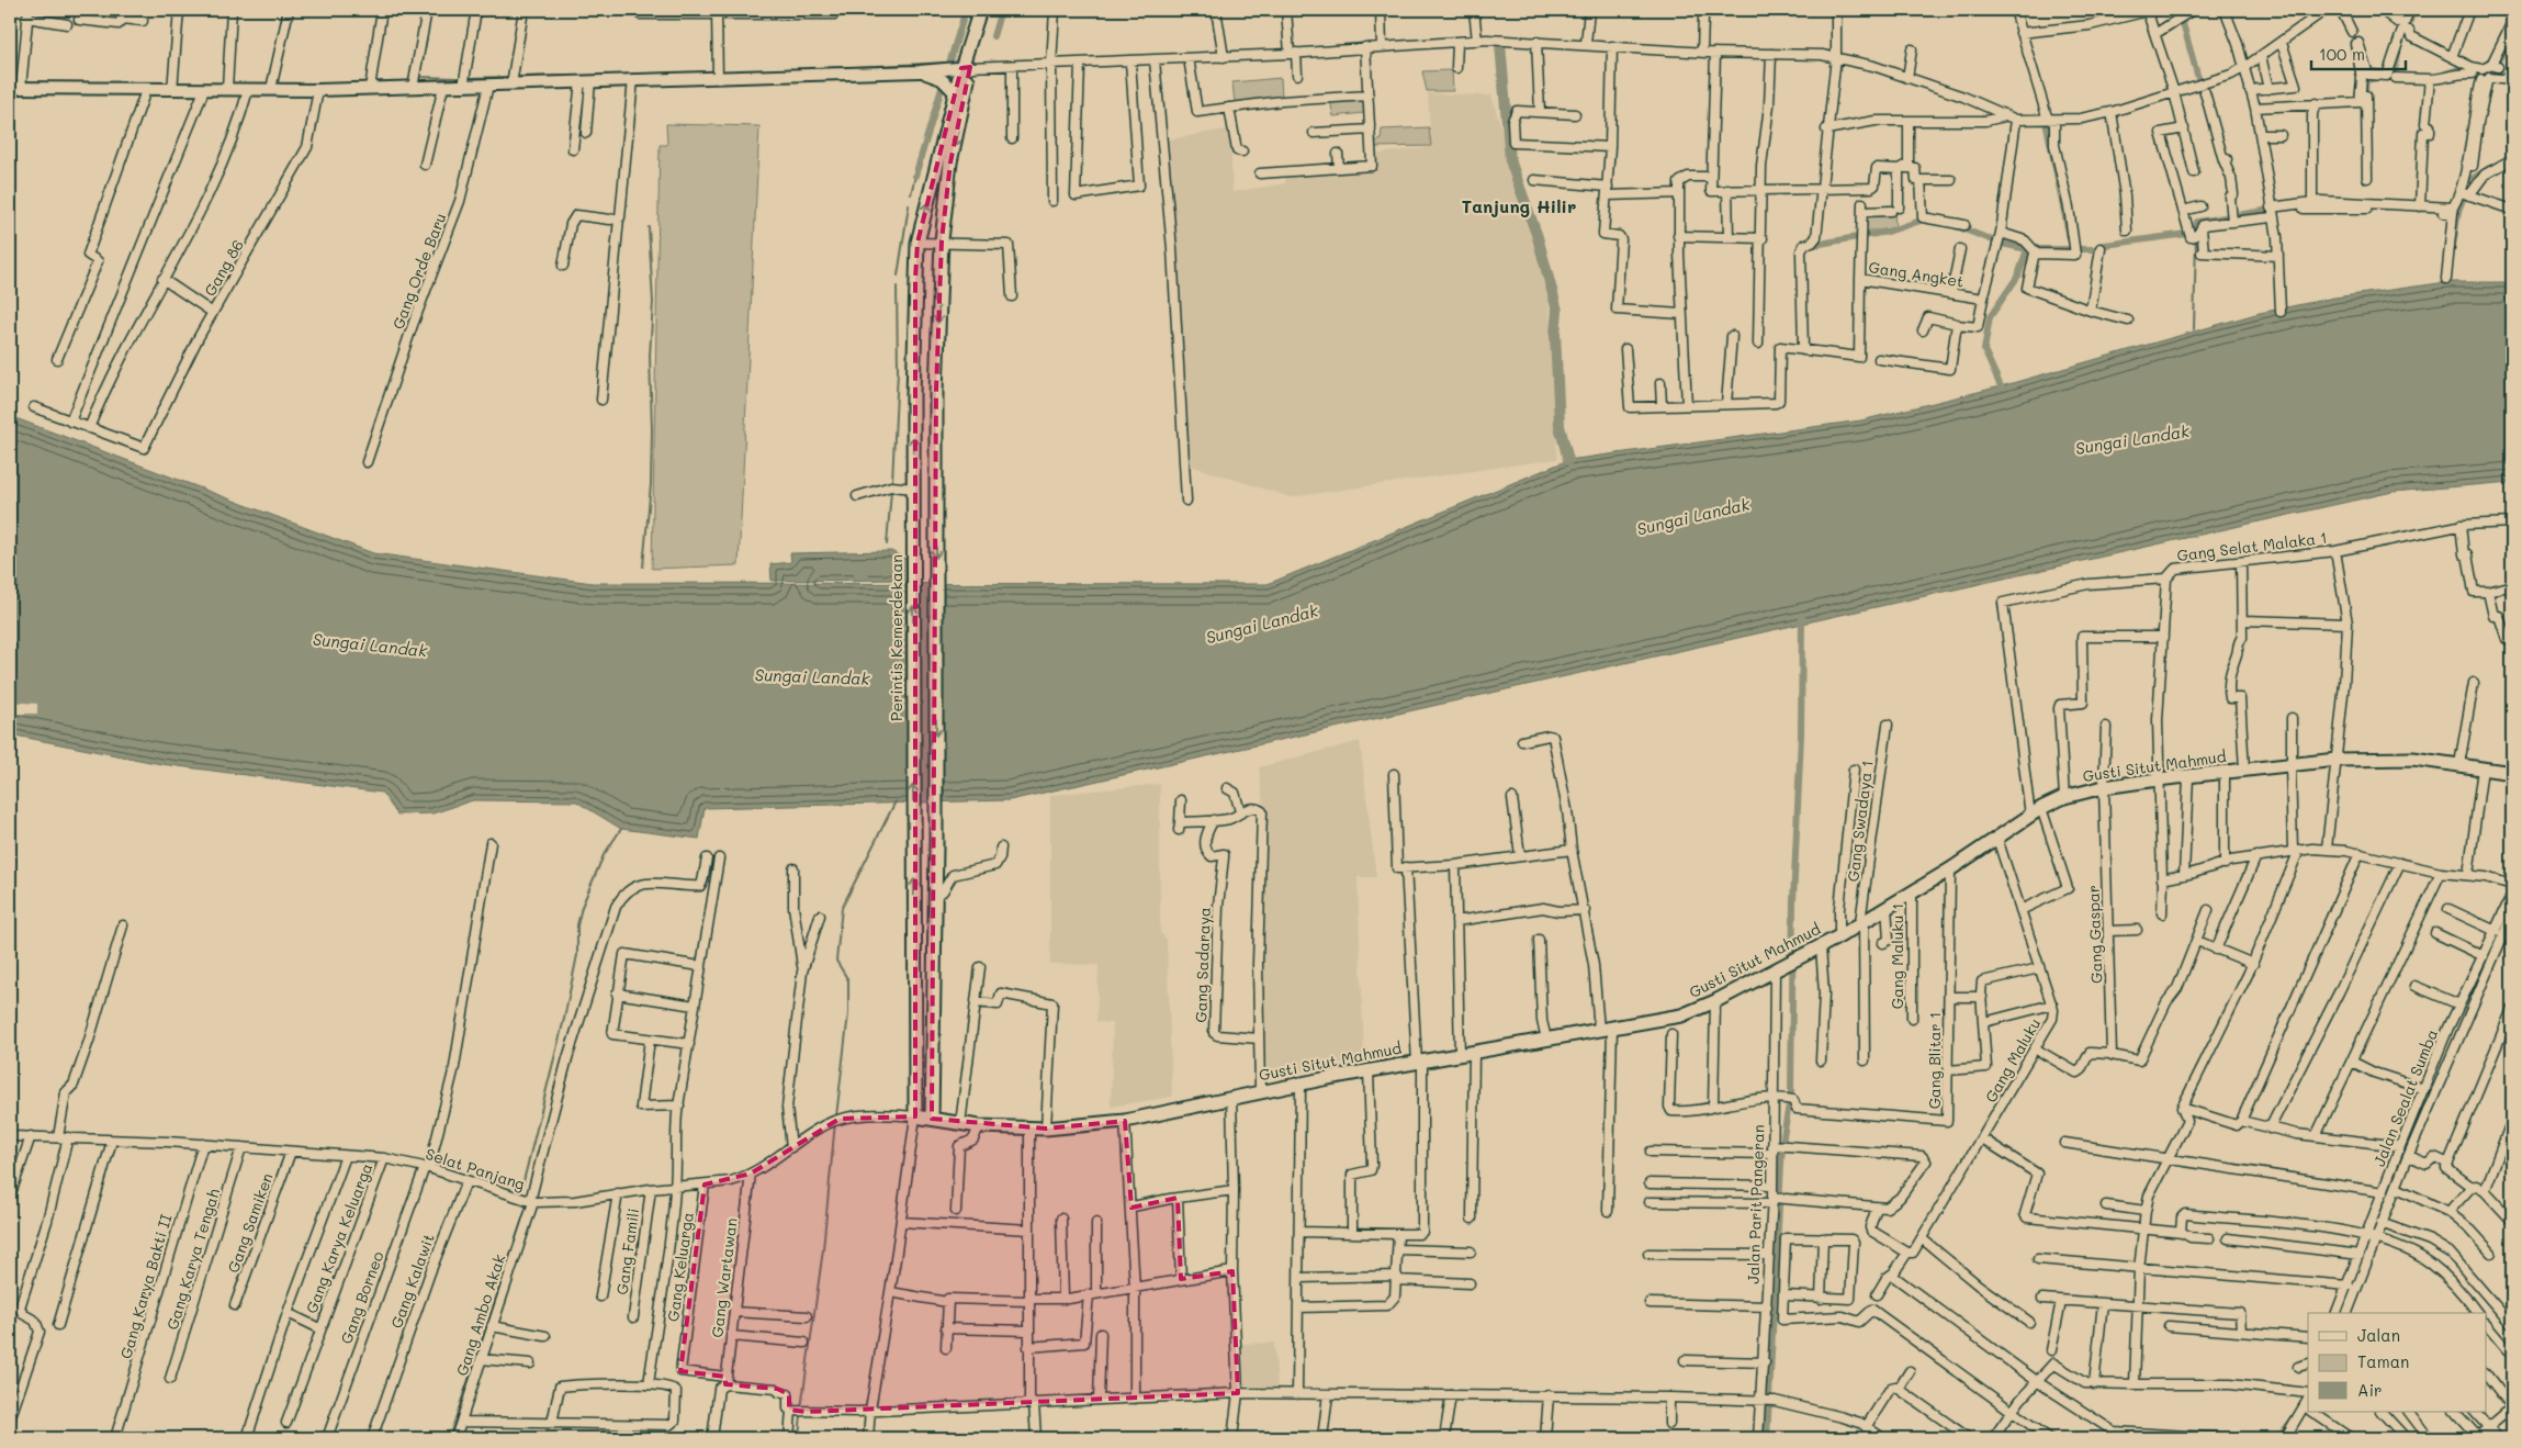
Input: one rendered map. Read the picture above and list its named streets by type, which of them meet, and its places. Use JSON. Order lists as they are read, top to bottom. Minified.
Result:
{"streets":{"highway":["Perintis Kemerdekaan","Gusti Situt Mahmud"],"street":["Gang 86","Gang Orde Baru","Gang Angket","Gang Selat Malaka 1","Gang Swadaya 1","Gang Gaspar","Gang Maluku 1","Gang Sadaraya","Gang Blitar 1","Gang Maluku","Jalan Sealat Sumba","Selat Panjang","Jalan Parit Pangeran","Gang Samiken","Gang Karya Keluarga","Gang Famili","Gang Karya Tengah","Gang Keluarga","Gang Wartawan","Gang Kalawit","Gang Karya Bakti II","Gang Borneo","Gang Ambo Akak"]},"crossings":[["Gang Selat Malaka 1","Gusti Situt Mahmud"],["Perintis Kemerdekaan","Gusti Situt Mahmud"],["Perintis Kemerdekaan","Selat Panjang"],["Gusti Situt Mahmud","Gang Swadaya 1"],["Gusti Situt Mahmud","Gang Gaspar"],["Gusti Situt Mahmud","Gang Maluku 1"],["Gusti Situt Mahmud","Gang Blitar 1"],["Gusti Situt Mahmud","Gang Maluku"],["Gusti Situt Mahmud","Selat Panjang"],["Gusti Situt Mahmud","Jalan Parit Pangeran"],["Gang Blitar 1","Jalan Parit Pangeran"],["Selat Panjang","Gang Samiken"],["Selat Panjang","Gang Karya Keluarga"],["Selat Panjang","Gang Famili"],["Selat Panjang","Gang Karya Tengah"],["Selat Panjang","Gang Keluarga"],["Selat Panjang","Gang Wartawan"],["Selat Panjang","Gang Kalawit"],["Selat Panjang","Gang Karya Bakti II"],["Selat Panjang","Gang Borneo"],["Selat Panjang","Gang Ambo Akak"],["Gang Keluarga","Gang Wartawan"]],"districts":["Tanjung Hilir"],"water":["Sungai Landak"],"legend":["Jalan","Taman","Air"],"scale_bar":"100 m"}
